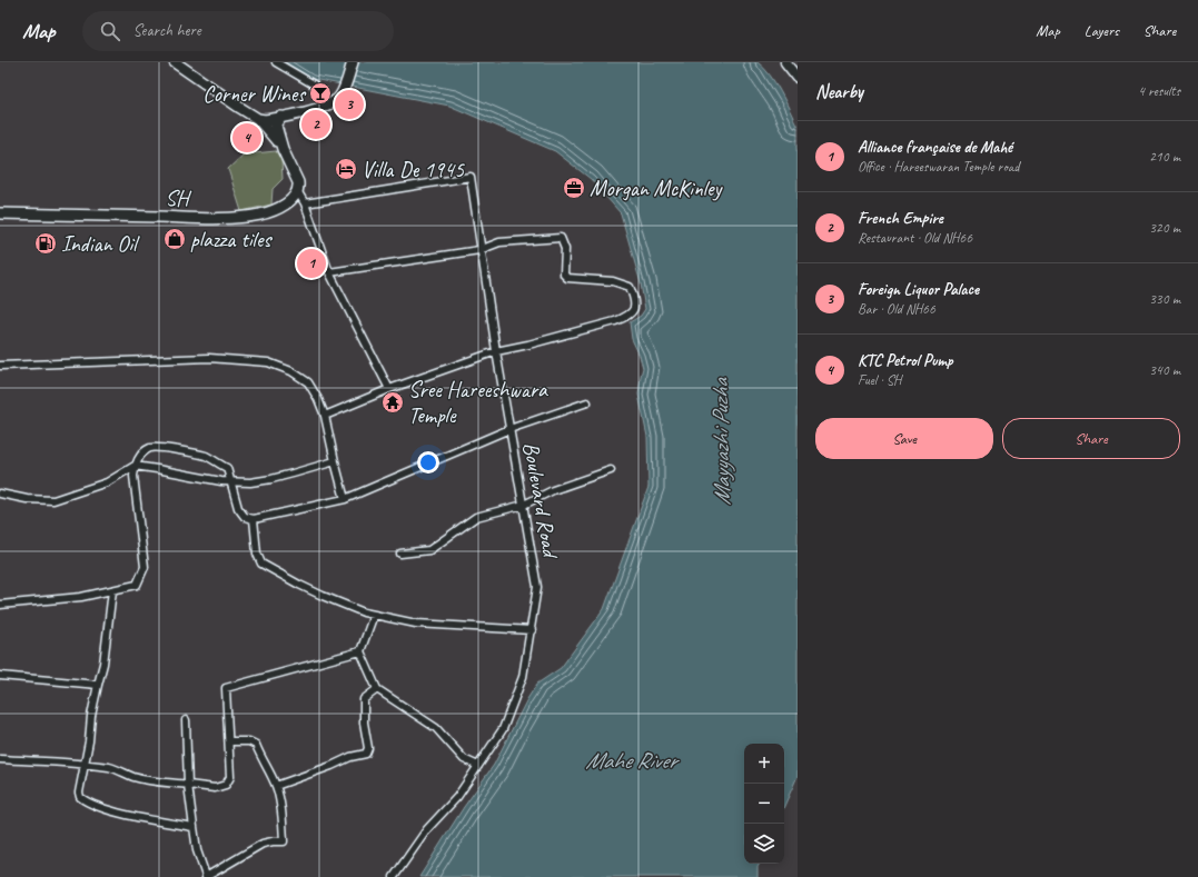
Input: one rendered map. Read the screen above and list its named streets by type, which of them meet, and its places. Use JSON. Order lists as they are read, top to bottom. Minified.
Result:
{"streets":{"main road":["SH"],"street":["Boulevard Road"]},"water":["Mayyazhi Puzha","Mahe River"],"places":{"bar":["Corner Wines"],"hotel":["Villa De 1945"],"office":["Morgan McKinley"],"shop":["plazza tiles"],"fuel station":["Indian Oil"],"temple":["Sree Hareeshwara Temple"]},"page":{"header":"Map","search":"Search here","nav":["Map","Layers","Share"],"heading":["Nearby","4 results"],"pins":["3","2","4","1"],"list":[{"mark":"1","name":"Alliance française de Mahé","note":"Office · Hareeswaran Temple road","value":"210 m"},{"mark":"2","name":"French Empire","note":"Restaurant · Old NH66","value":"320 m"},{"mark":"3","name":"Foreign Liquor Palace","note":"Bar · Old NH66","value":"330 m"},{"mark":"4","name":"KTC Petrol Pump","note":"Fuel · SH","value":"340 m"}],"buttons":["Save","Share"],"map_buttons":["+","−"]}}
